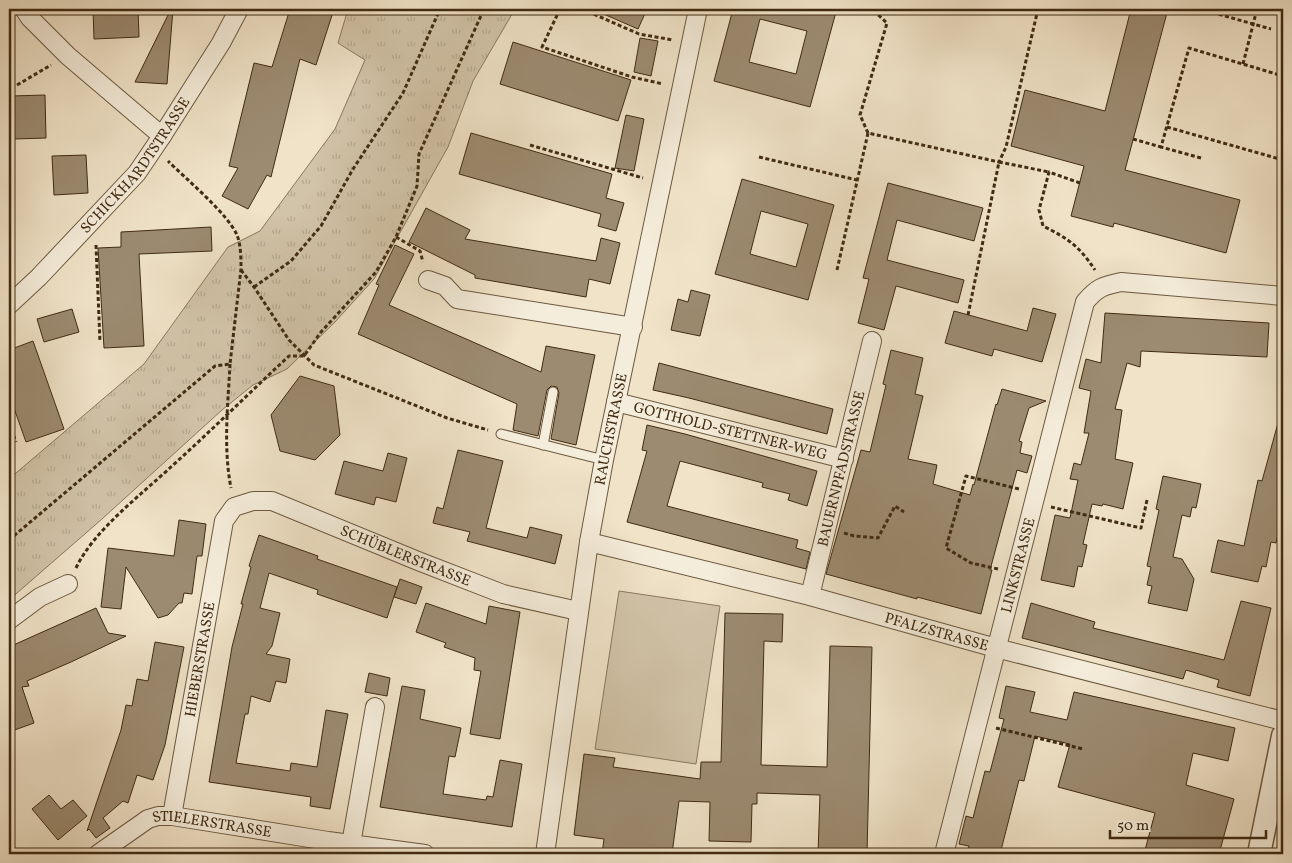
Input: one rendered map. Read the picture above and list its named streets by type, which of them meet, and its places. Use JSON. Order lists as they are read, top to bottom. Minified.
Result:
{"streets":{"street":["SCHICKHARDTSTRASSE","RAUCHSTRASSE","GOTTHOLD-STETTNER-WEG","BAUERNPFADSTRASSE","SCHÜBLERSTRASSE","LINKSTRASSE","PFALZSTRASSE","HIEBERSTRASSE","STIELERSTRASSE"]},"crossings":[["RAUCHSTRASSE","GOTTHOLD-STETTNER-WEG"],["RAUCHSTRASSE","SCHÜBLERSTRASSE"],["RAUCHSTRASSE","PFALZSTRASSE"],["GOTTHOLD-STETTNER-WEG","BAUERNPFADSTRASSE"],["BAUERNPFADSTRASSE","PFALZSTRASSE"],["SCHÜBLERSTRASSE","HIEBERSTRASSE"],["LINKSTRASSE","PFALZSTRASSE"],["HIEBERSTRASSE","STIELERSTRASSE"]],"scale_bar":"50 m"}
